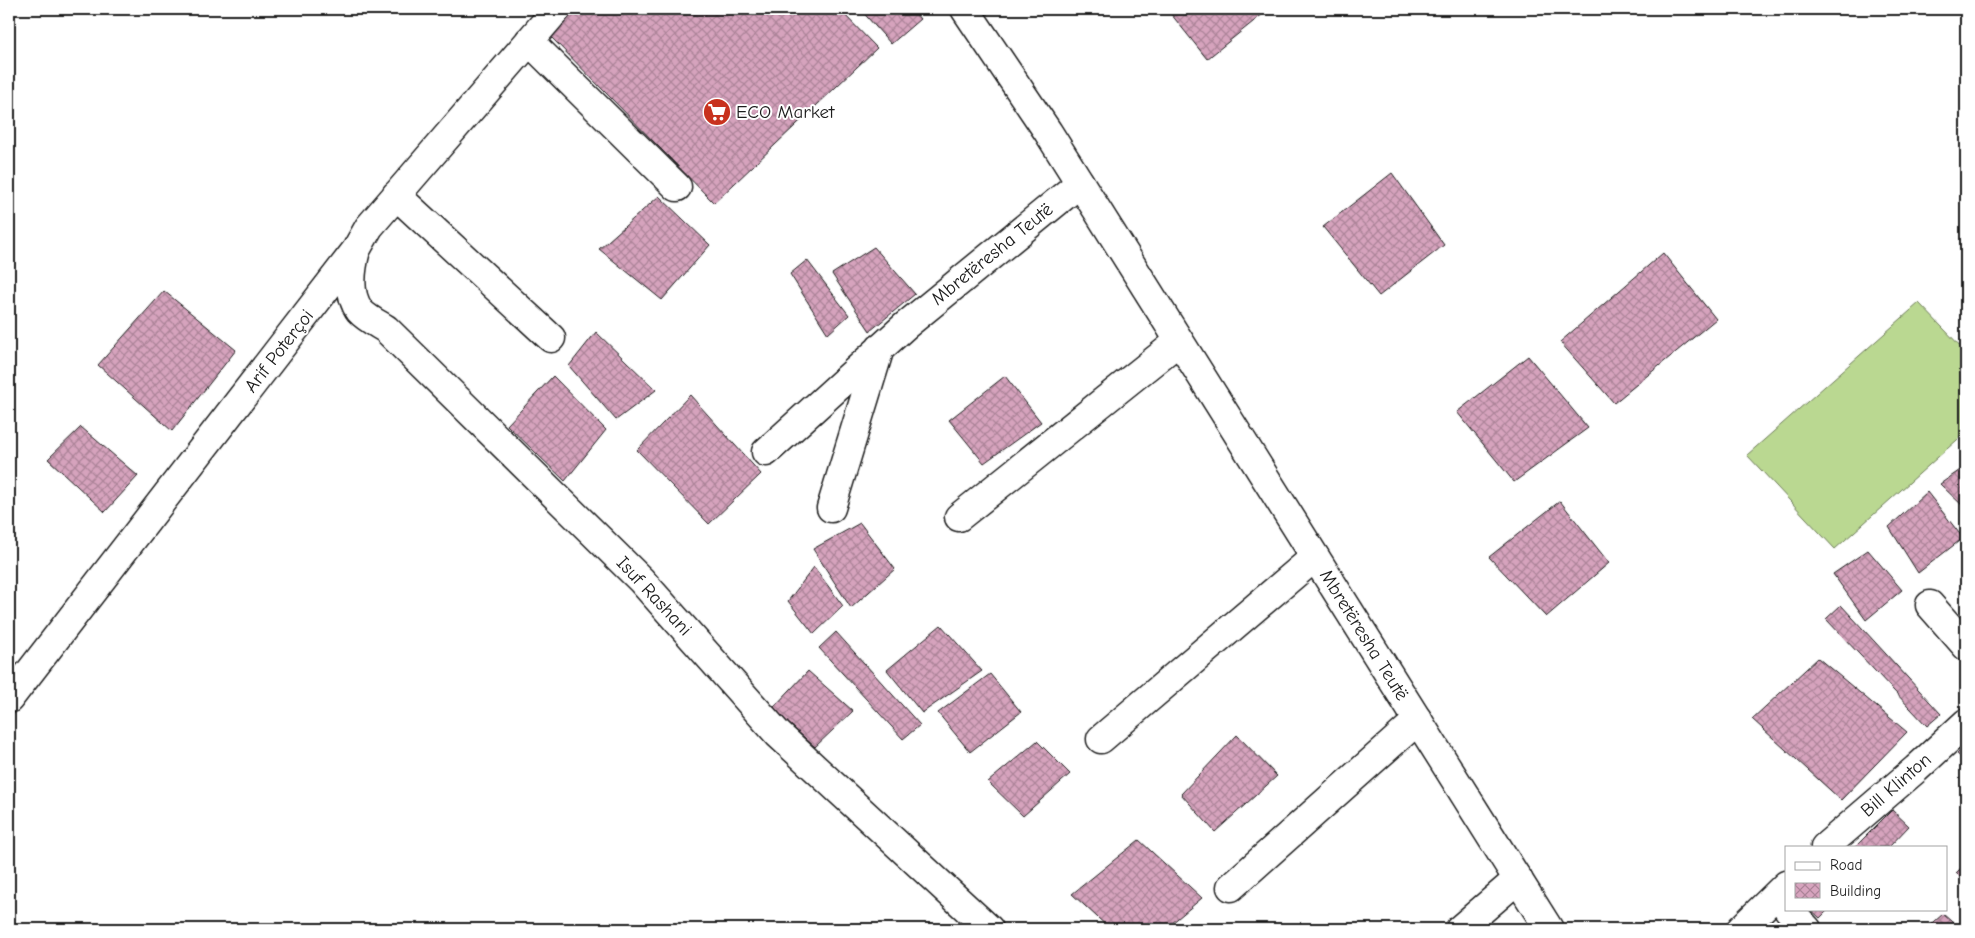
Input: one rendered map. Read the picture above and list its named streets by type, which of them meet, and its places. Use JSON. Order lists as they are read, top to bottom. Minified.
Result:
{"streets":{"street":["Mbretëresha Teutë","Arif Poterçoi","Isuf Rashani","Bill Klinton"]},"crossings":[["Arif Poterçoi","Isuf Rashani"]],"places":{"supermarket":["ECO Market"]},"legend":["Road","Building"]}
